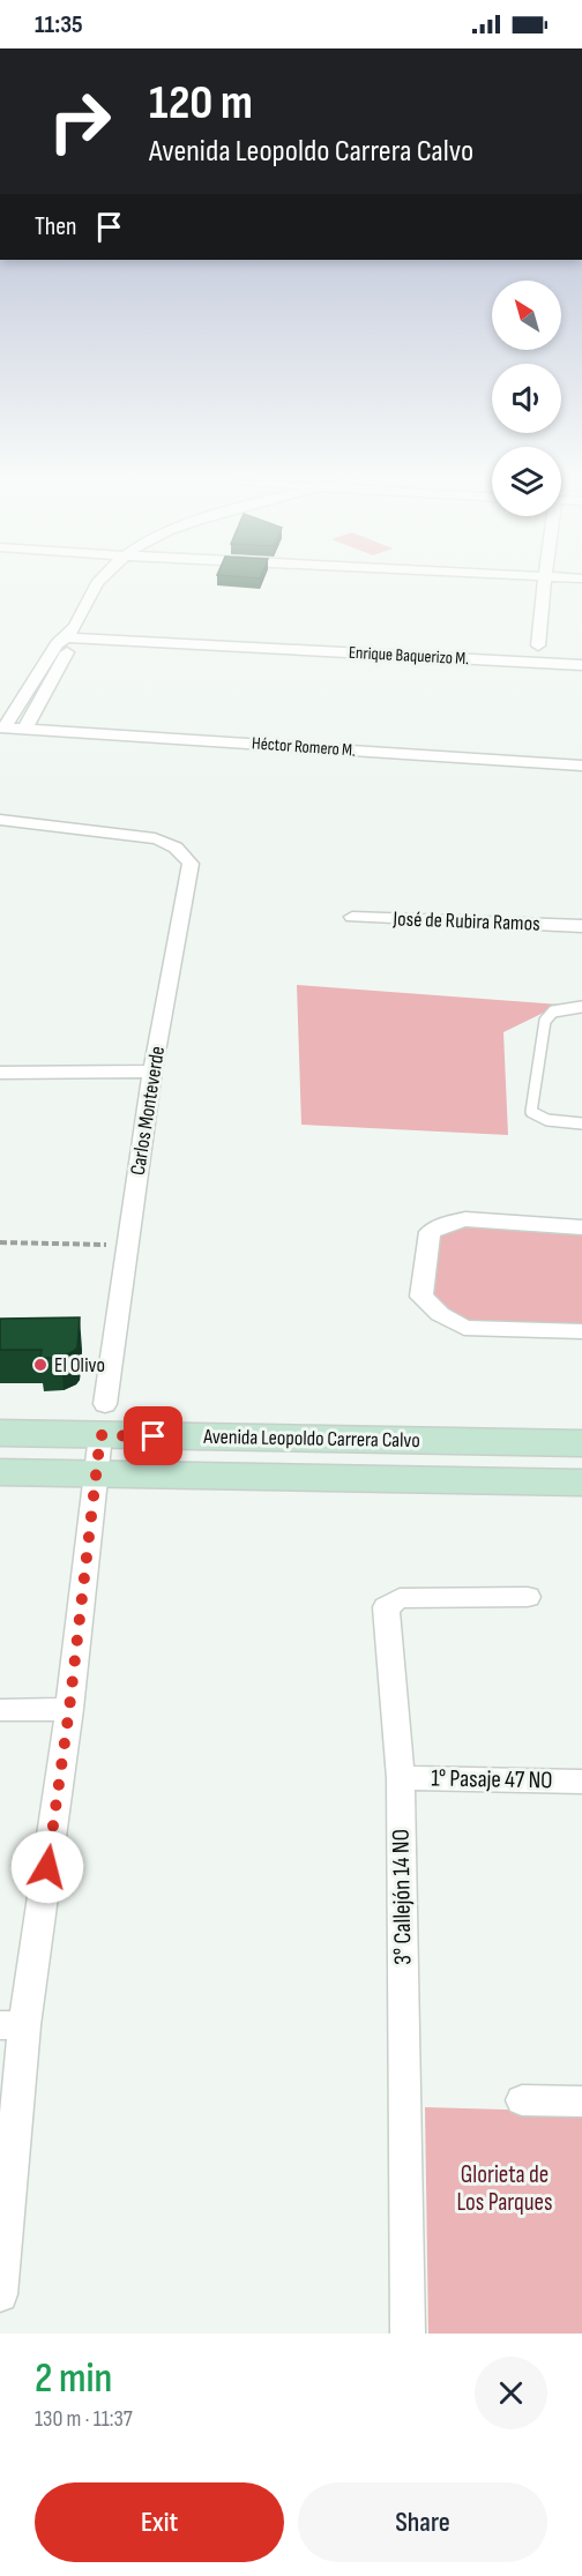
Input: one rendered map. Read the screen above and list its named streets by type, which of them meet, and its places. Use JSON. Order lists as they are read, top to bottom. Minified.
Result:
{"streets":{"main road":["Avenida Leopoldo Carrera Calvo"],"street":["Enrique Baquerizo M.","Héctor Romero M.","José de Rubira Ramos","Carlos Monteverde","1° Pasaje 47 NO","3° Callejón 14 NO"]},"crossings":[["Carlos Monteverde","Avenida Leopoldo Carrera Calvo"],["1° Pasaje 47 NO","3° Callejón 14 NO"]],"parks":["Glorieta de Los Parques"],"places":["El Olivo"],"north":"top left","page":{"status":"11:35","turn":["120 m","Avenida Leopoldo Carrera Calvo"],"then":"Then","heading":["2 min","130 m · 11:37"],"buttons":["Exit","Share"]}}
